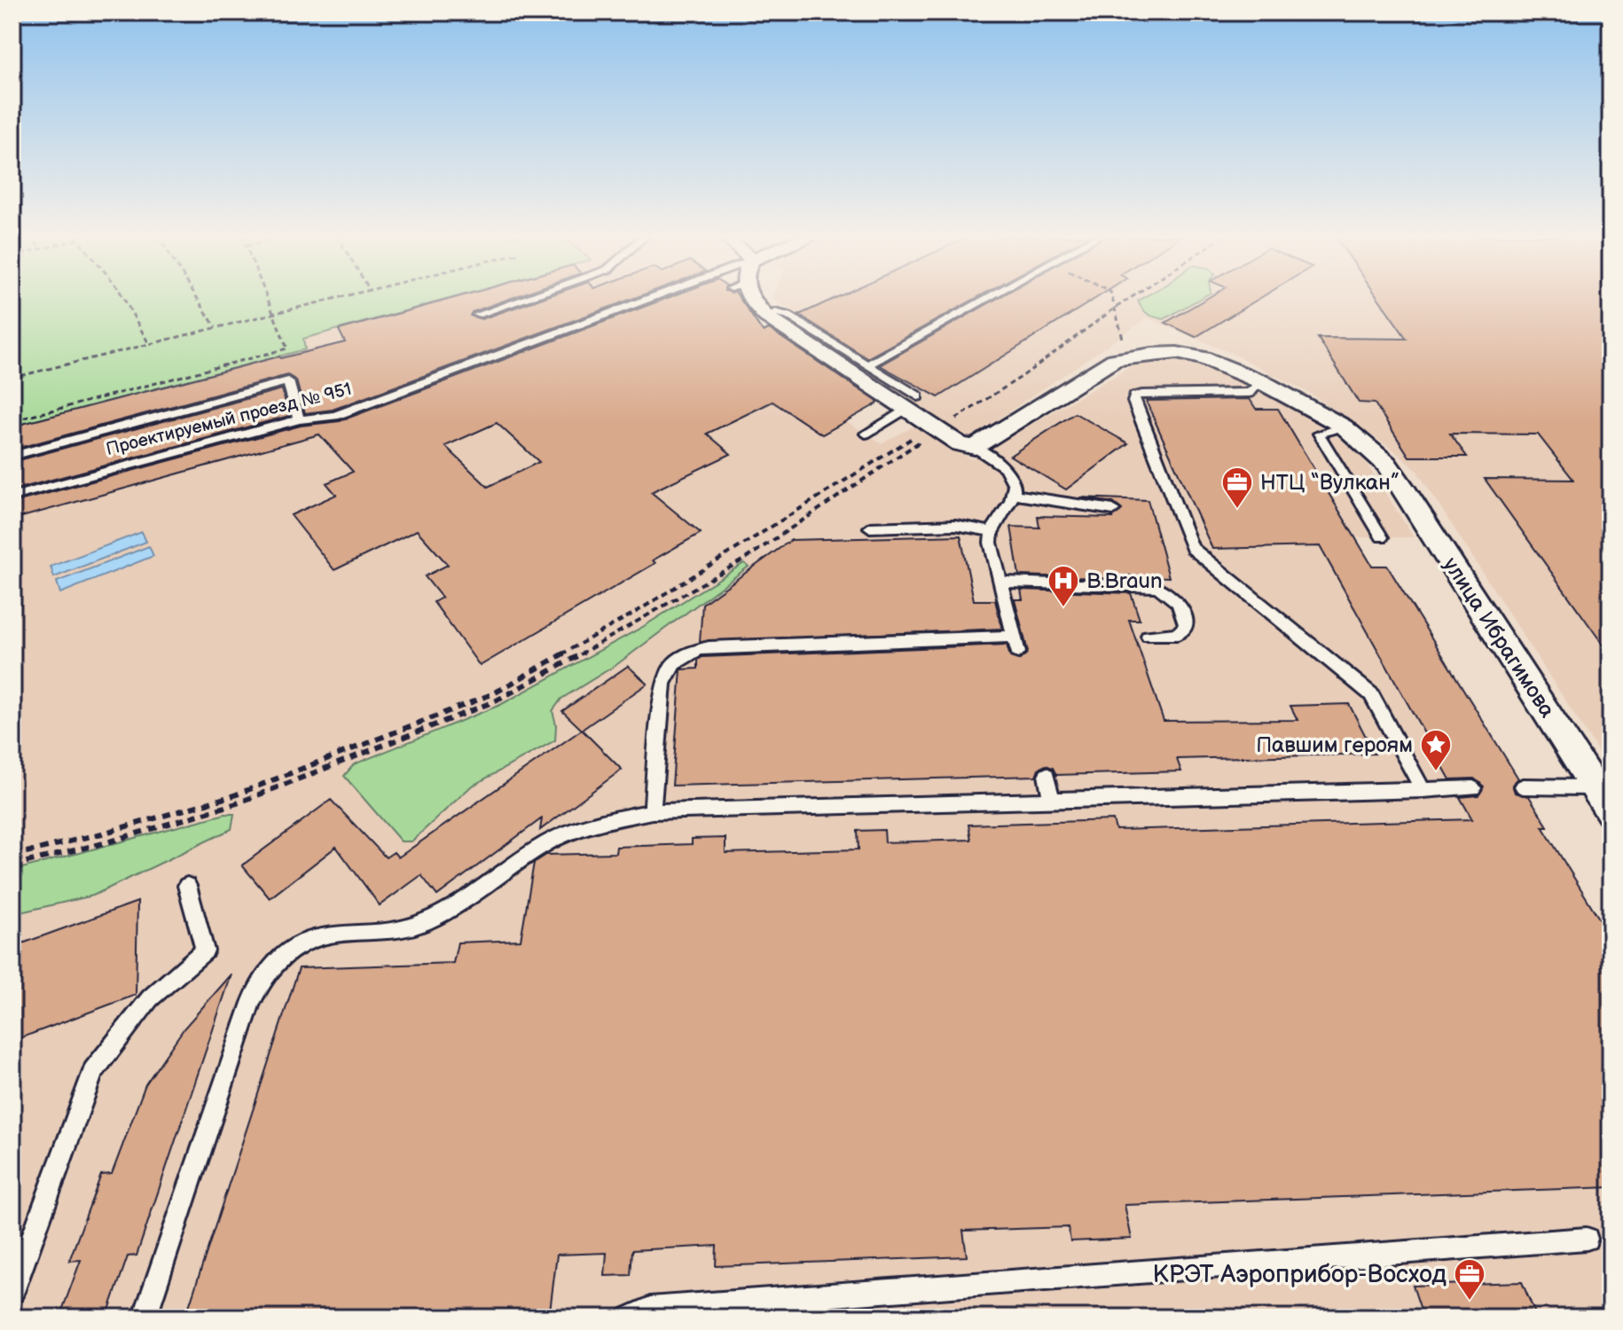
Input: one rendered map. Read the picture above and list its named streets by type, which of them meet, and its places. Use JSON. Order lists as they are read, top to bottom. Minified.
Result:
{"streets":{"street":["улица Ибрагимова"],"lane":["Проектируемый проезд № 951"]},"places":{"office":["НТЦ “Вулкан”","КРЭТ Аэроприбор-Восход"],"hospital":["B.Braun"],"place":["Павшим героям"]}}
